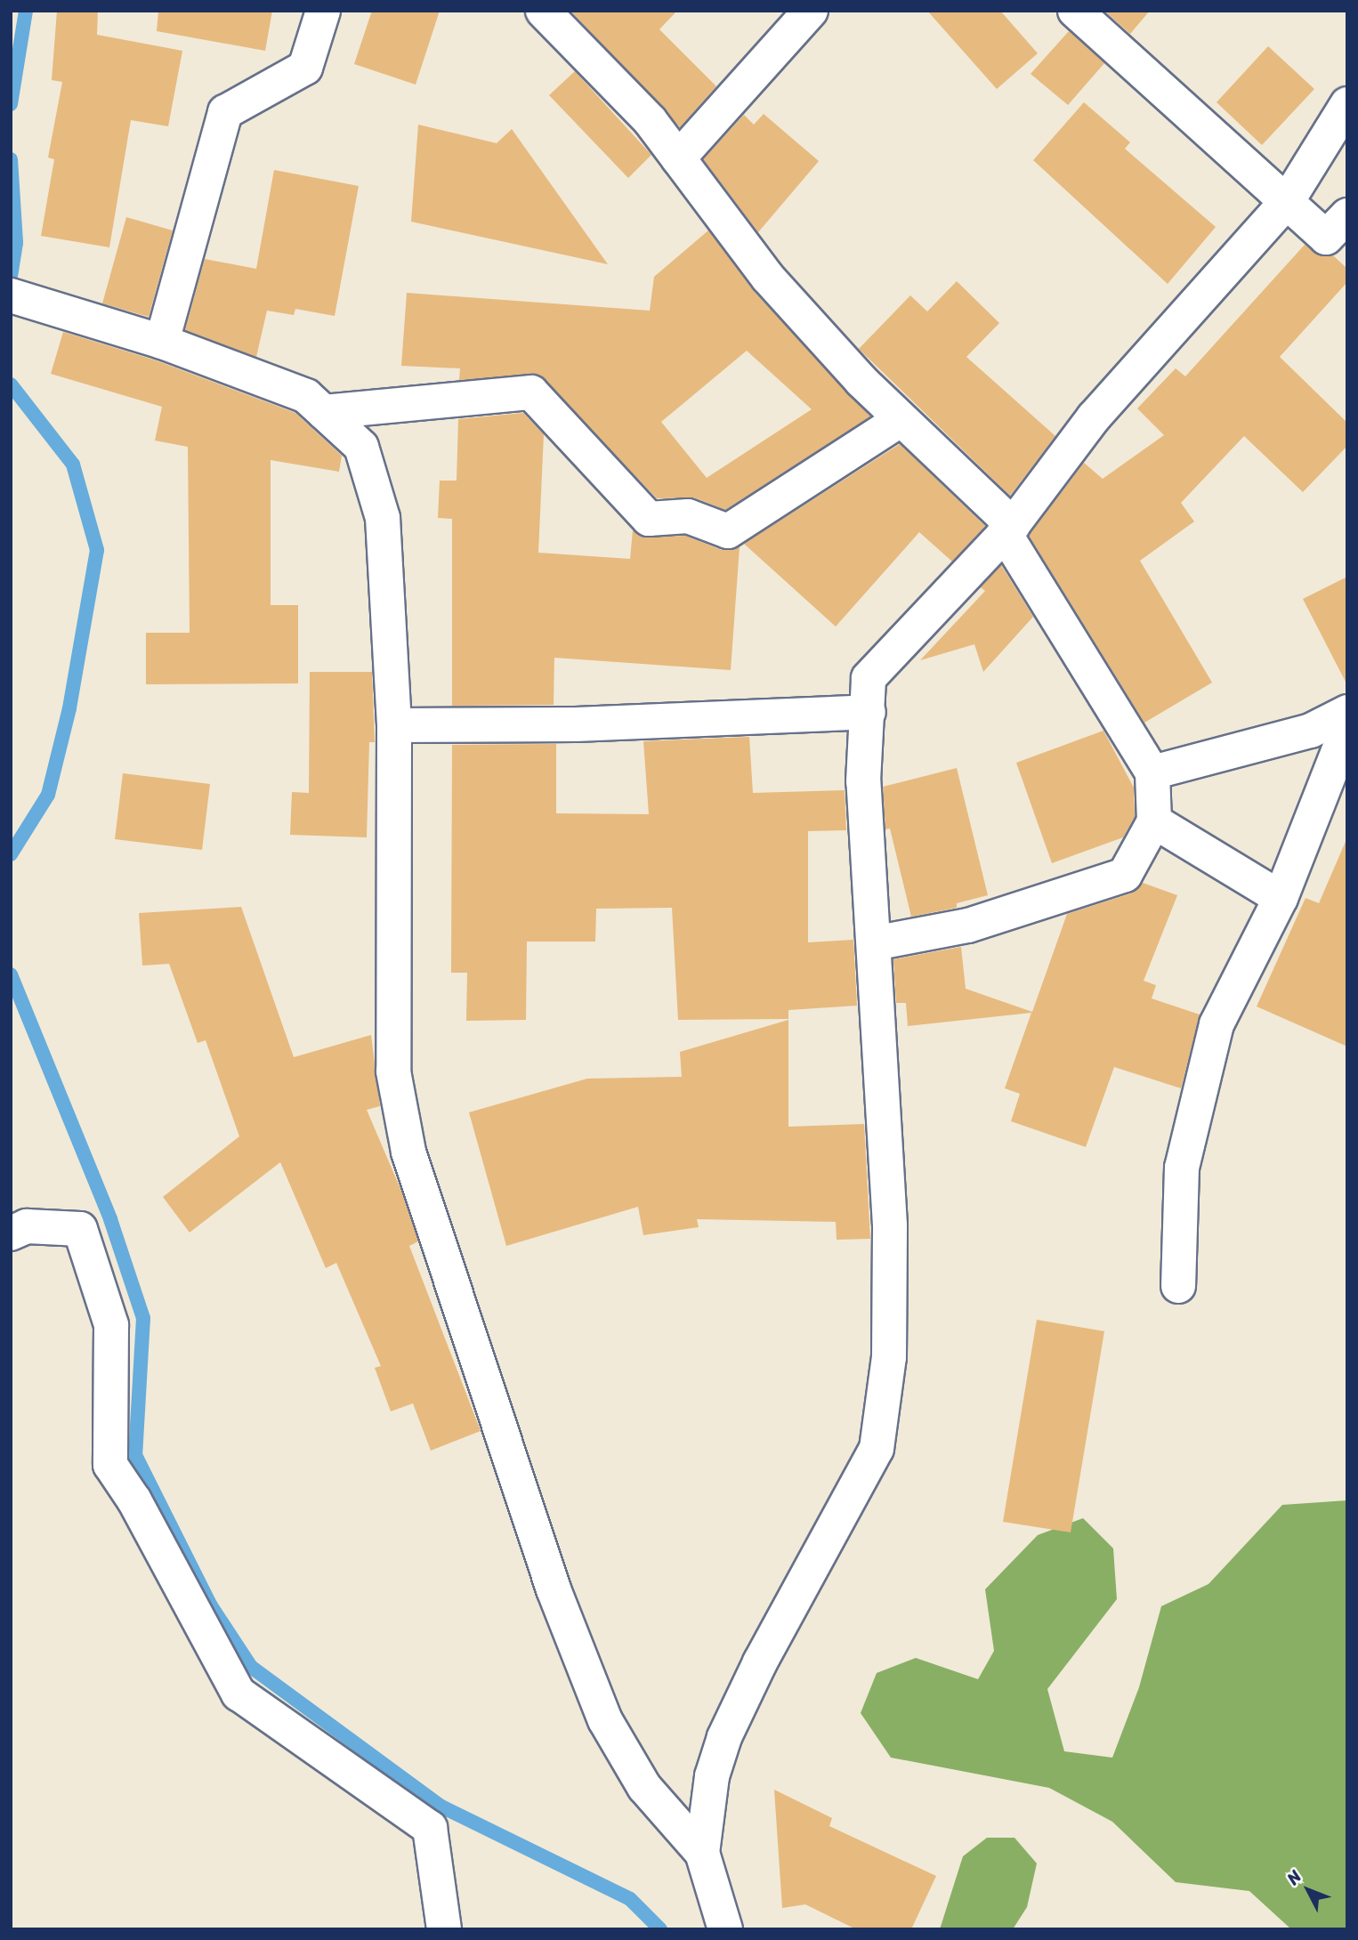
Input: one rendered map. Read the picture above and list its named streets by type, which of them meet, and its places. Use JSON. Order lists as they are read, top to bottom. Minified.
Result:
{"north":"top left"}
